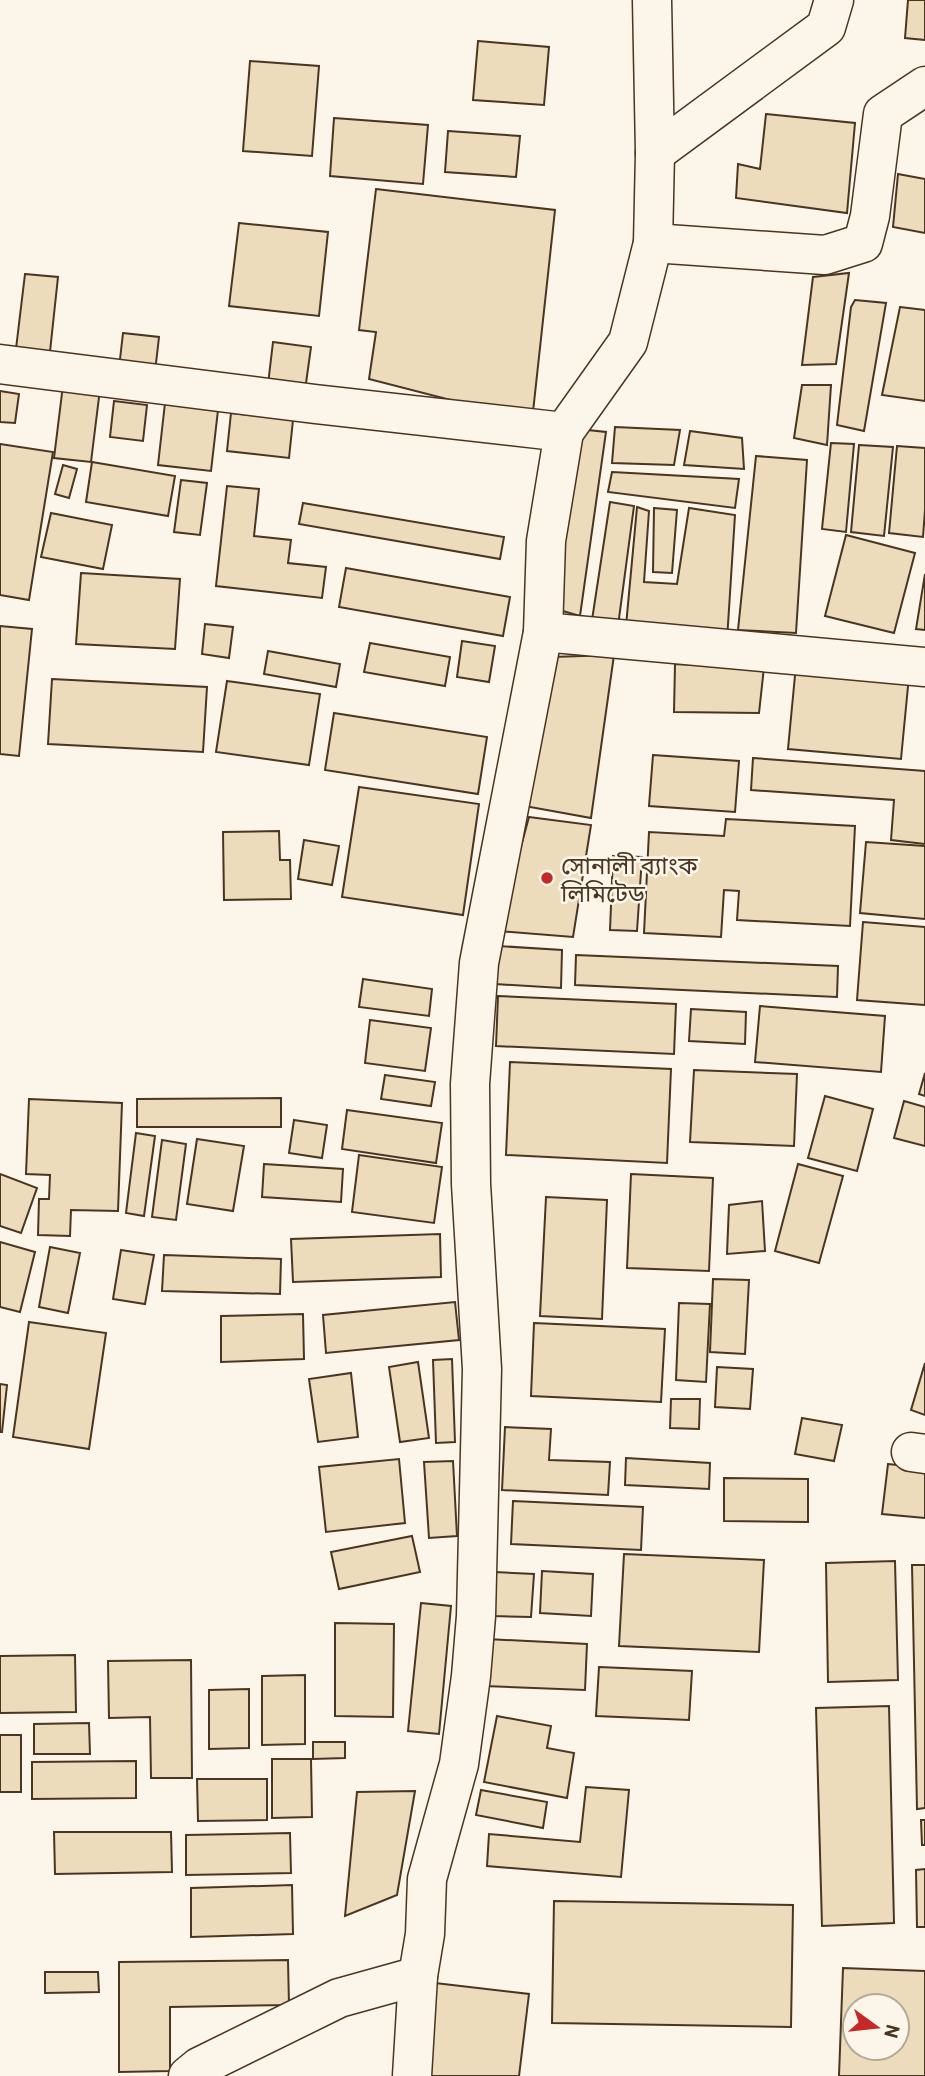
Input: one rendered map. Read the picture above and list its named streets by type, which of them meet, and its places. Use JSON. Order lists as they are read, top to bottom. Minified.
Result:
{"places":["সোনালী ব্যাংক লিমিটেড"],"north":"right"}
